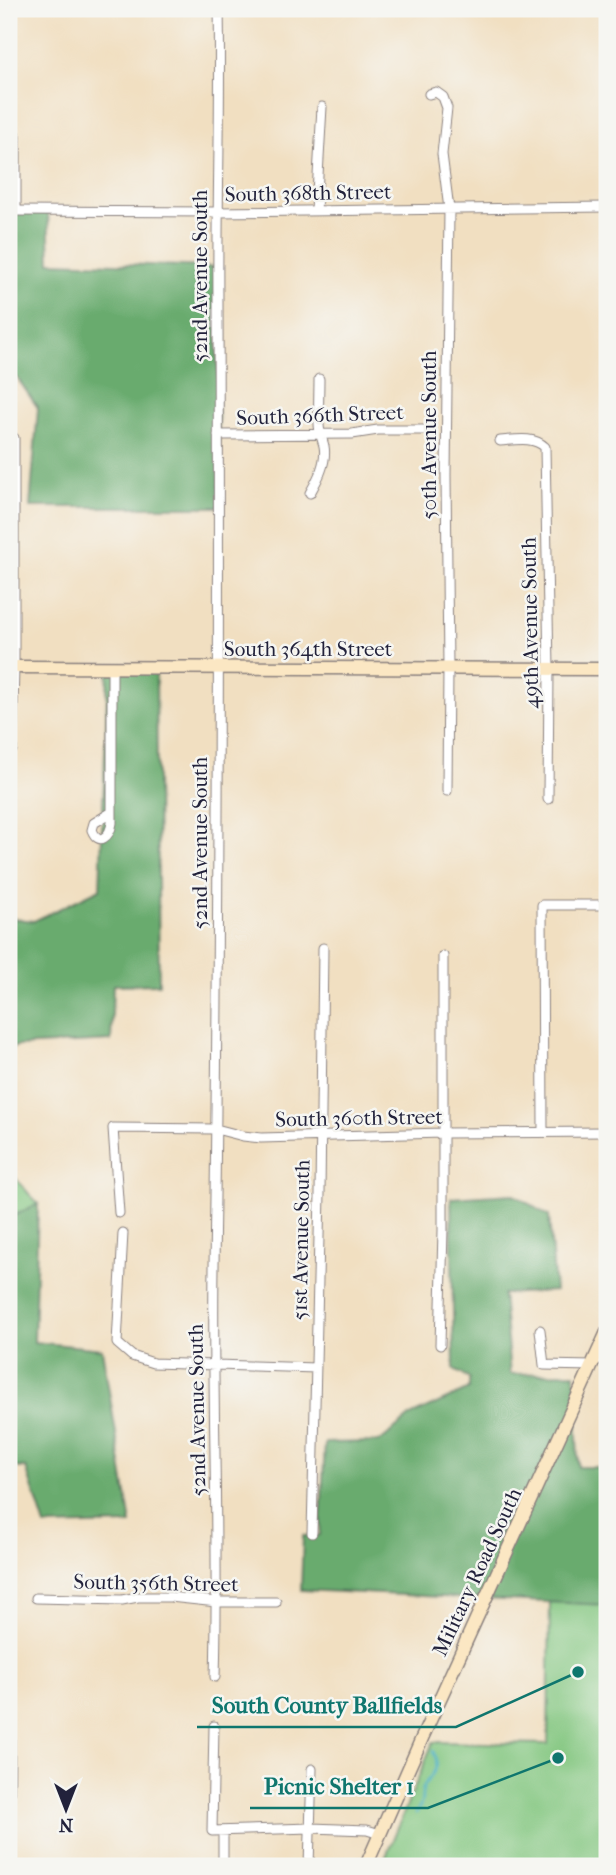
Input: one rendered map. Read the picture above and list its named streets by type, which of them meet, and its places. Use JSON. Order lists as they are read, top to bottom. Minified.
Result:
{"streets":{"street":["South 368th Street","52nd Avenue South","South 366th Street","50th Avenue South","49th Avenue South","South 364th Street","South 360th Street","51st Avenue South","Military Road South","South 356th Street"]},"crossings":[["South 368th Street","52nd Avenue South"],["South 368th Street","50th Avenue South"],["52nd Avenue South","South 366th Street"],["52nd Avenue South","South 364th Street"],["52nd Avenue South","South 360th Street"],["52nd Avenue South","South 356th Street"],["50th Avenue South","South 364th Street"],["49th Avenue South","South 364th Street"],["South 360th Street","51st Avenue South"]],"places":["South County Ballfields","Picnic Shelter 1"],"north":"bottom"}
